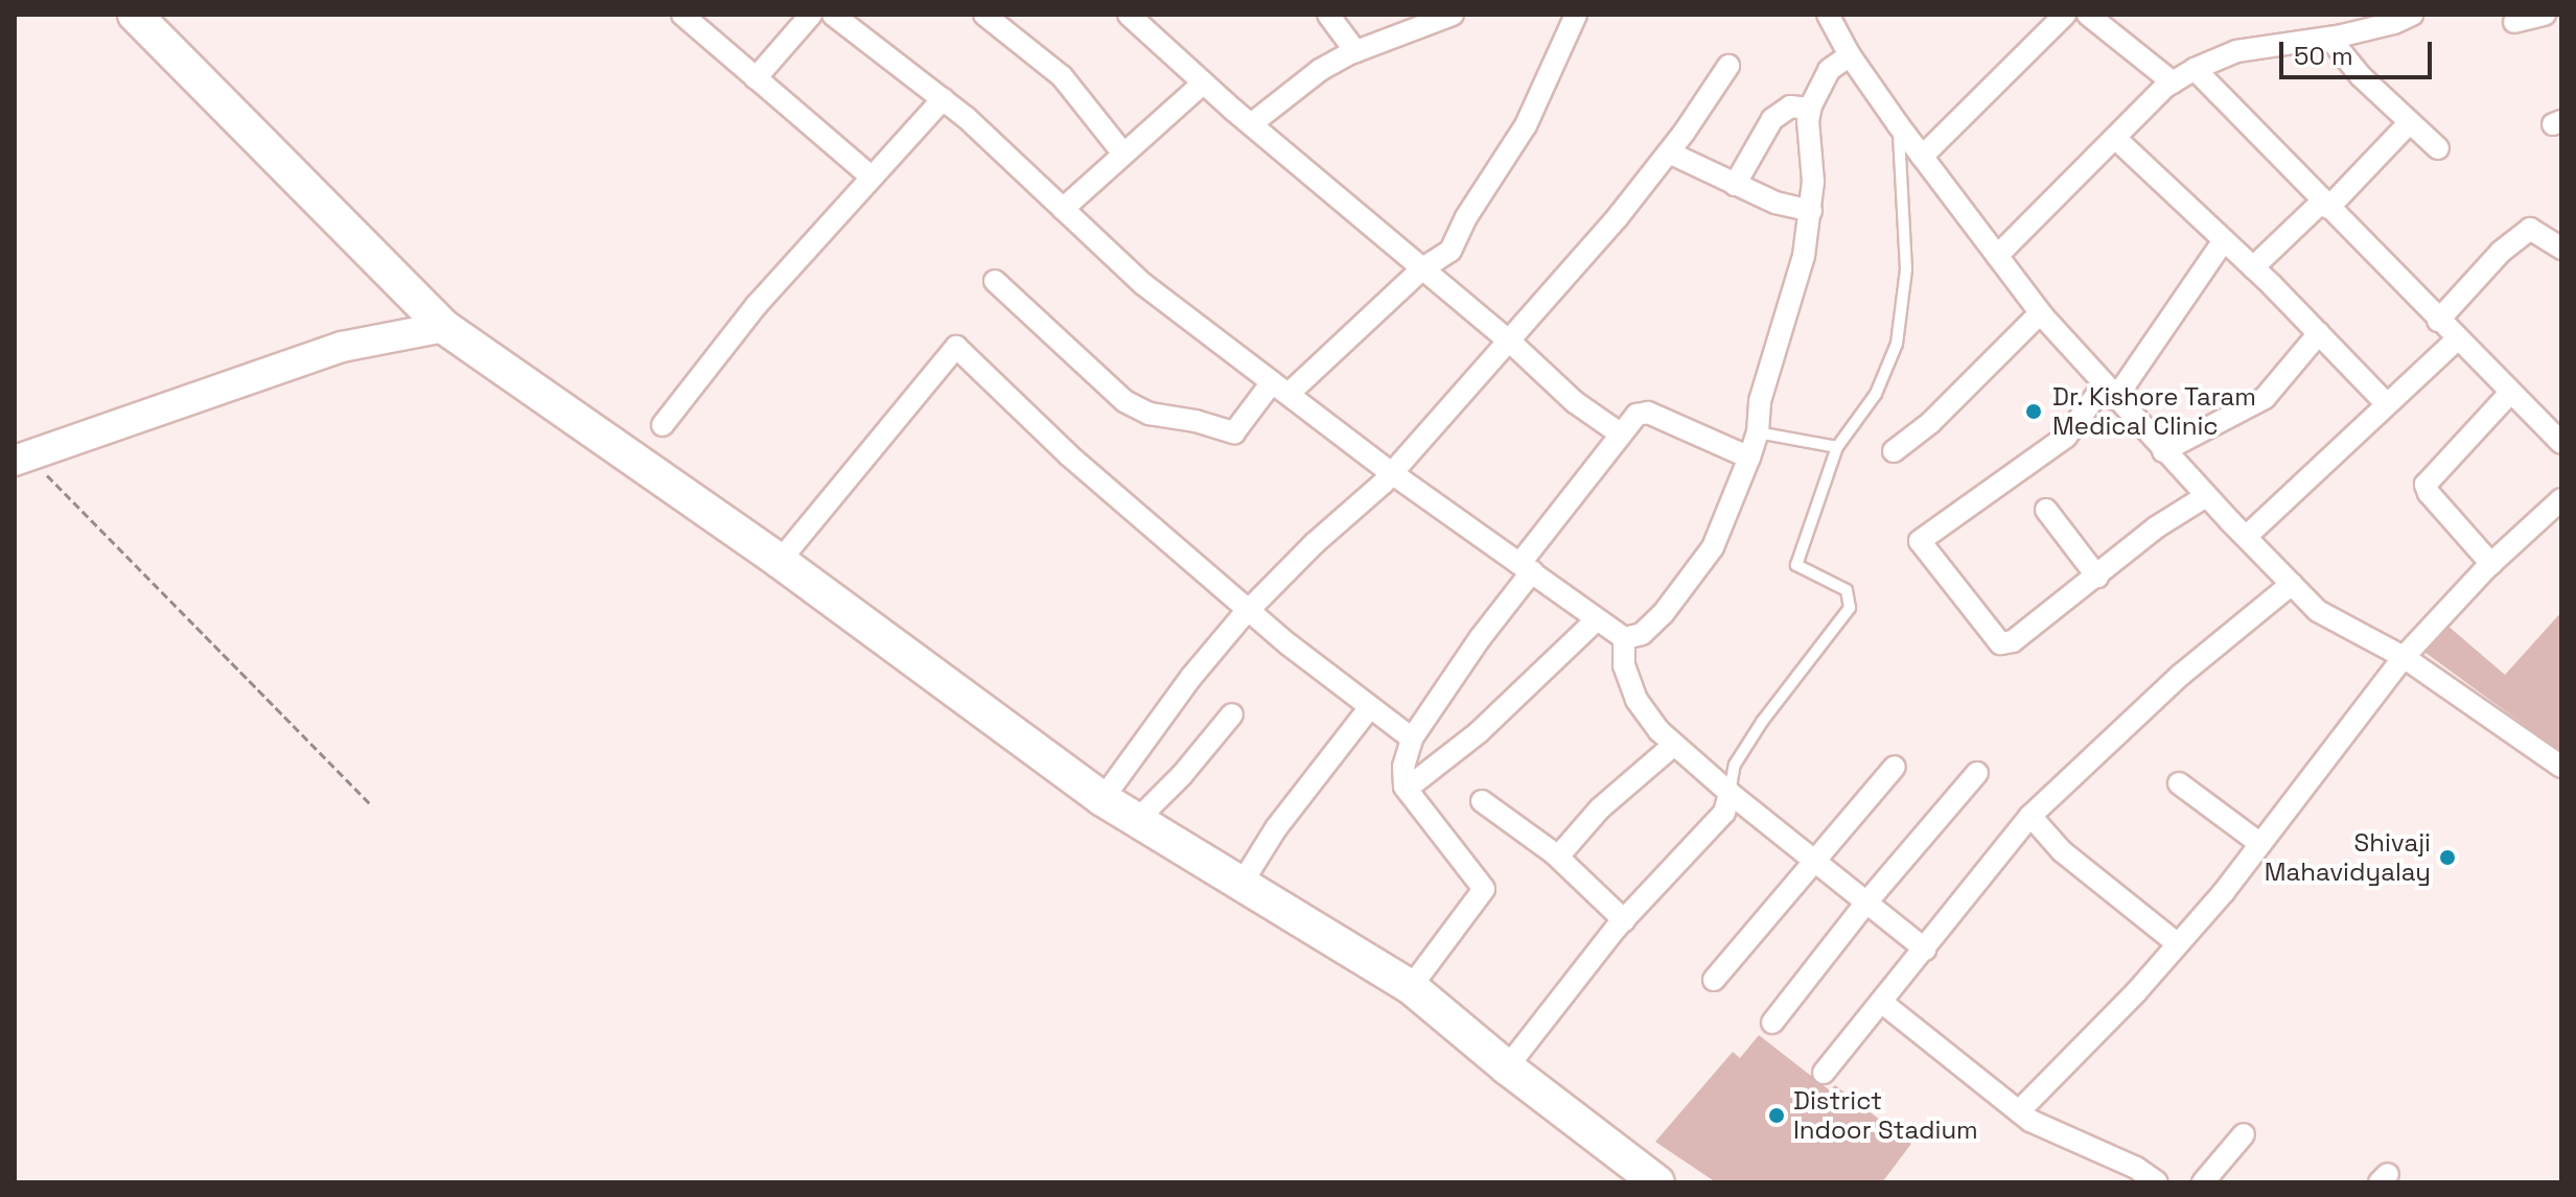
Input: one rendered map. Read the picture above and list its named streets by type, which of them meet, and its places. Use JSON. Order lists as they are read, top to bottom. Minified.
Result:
{"places":["Dr. Kishore Taram Medical Clinic","Shivaji Mahavidyalay","District Indoor Stadium"],"scale_bar":"50 m"}
